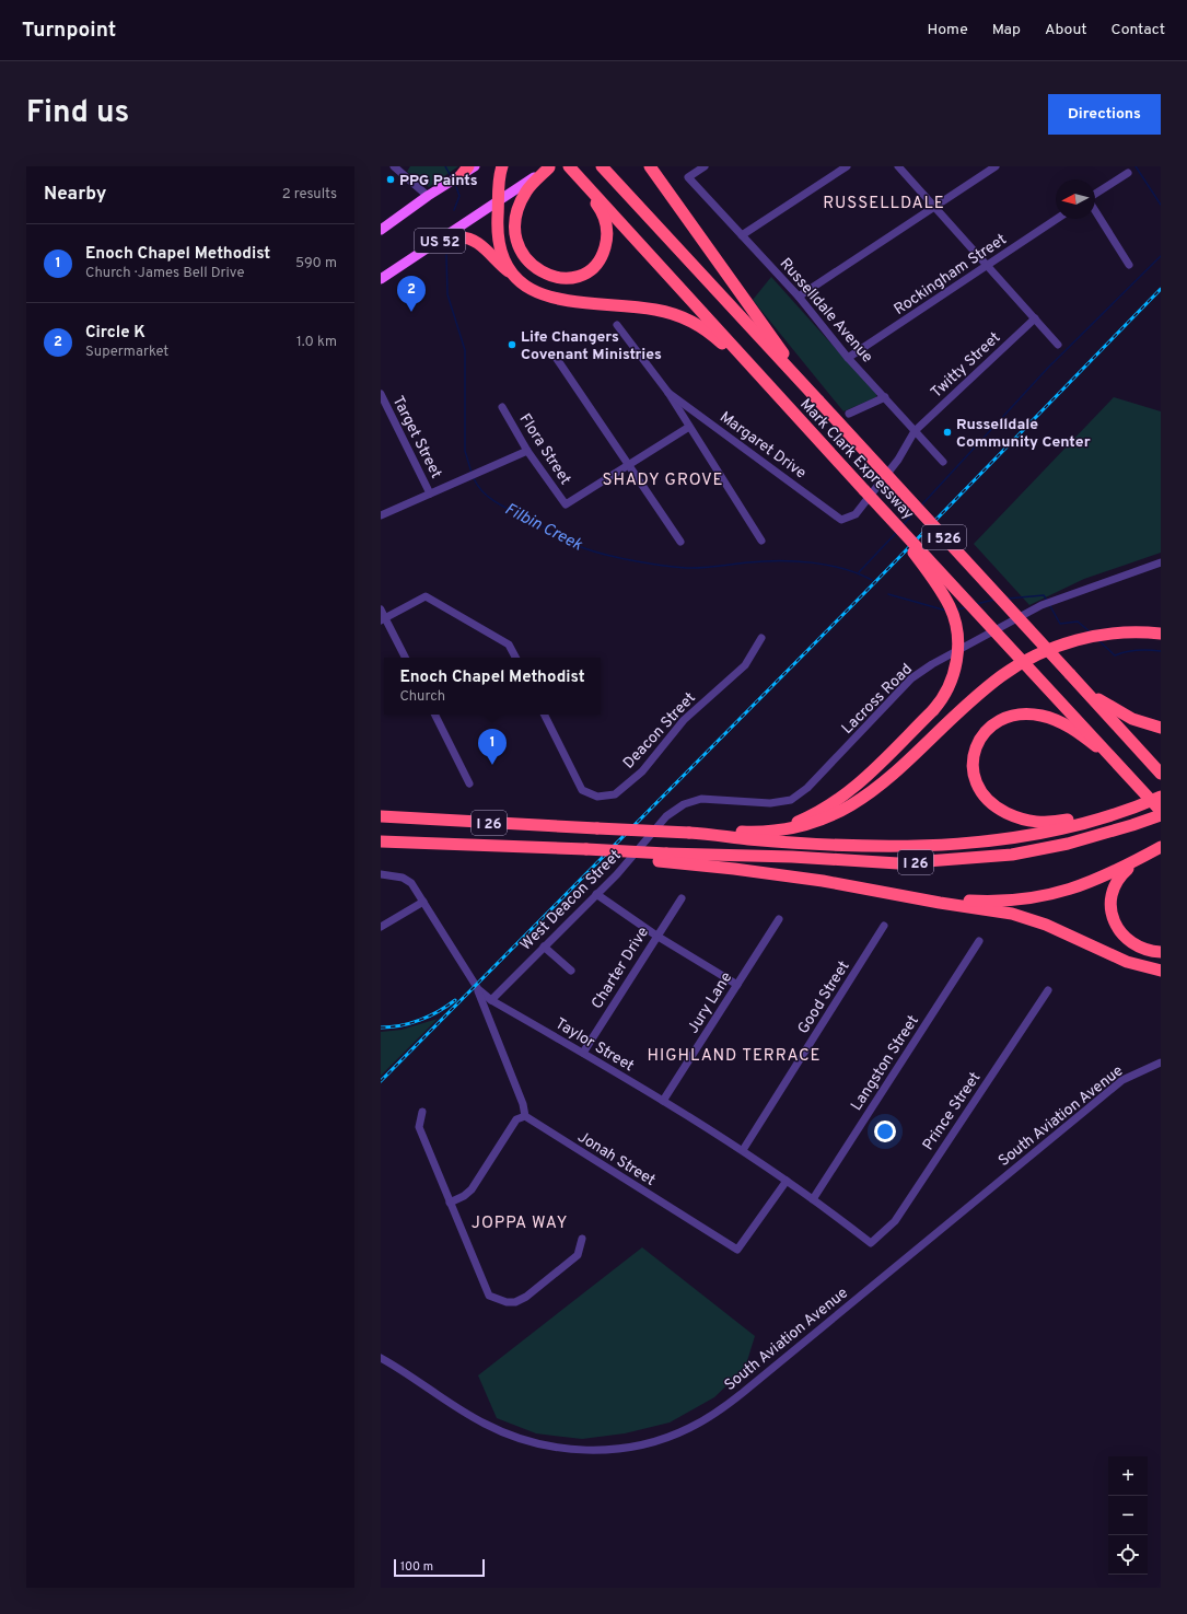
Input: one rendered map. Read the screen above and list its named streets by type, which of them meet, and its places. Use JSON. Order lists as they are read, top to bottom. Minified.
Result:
{"streets":{"highway":["Mark Clark Expressway","I 526","I 26"],"main road":["US 52"],"street":["Rockingham Street","Russelldale Avenue","Twitty Street","Target Street","Margaret Drive","Flora Street","Lacross Road","Deacon Street","West Deacon Street","Charter Drive","Good Street","Jury Lane","Taylor Street","Langston Street","Prince Street","South Aviation Avenue","Jonah Street"]},"crossings":[["Rockingham Street","Russelldale Avenue"],["Russelldale Avenue","Twitty Street"],["Twitty Street","Margaret Drive"],["Lacross Road","West Deacon Street"],["West Deacon Street","Taylor Street"],["Charter Drive","Taylor Street"],["Good Street","Taylor Street"],["Jury Lane","Taylor Street"],["Taylor Street","Langston Street"],["Taylor Street","Prince Street"],["Taylor Street","Jonah Street"]],"districts":["RUSSELLDALE","SHADY GROVE","HIGHLAND TERRACE","JOPPA WAY"],"water":["Filbin Creek"],"places":["PPG Paints","Life Changers Covenant Ministries","Russelldale Community Center"],"scale_bar":"100 m","north":"left","page":{"header":"Turnpoint","nav":["Home","Map","About","Contact"],"title":"Find us","buttons":"Directions","heading":["Nearby","2 results"],"list":[{"mark":"1","name":"Enoch Chapel Methodist","note":"Church · James Bell Drive","value":"590 m"},{"mark":"2","name":"Circle K","note":"Supermarket","value":"1.0 km"}],"pins":["2","1"],"popup":["Enoch Chapel Methodist","Church"],"map_buttons":["+","−"],"scale":"100 m"}}
